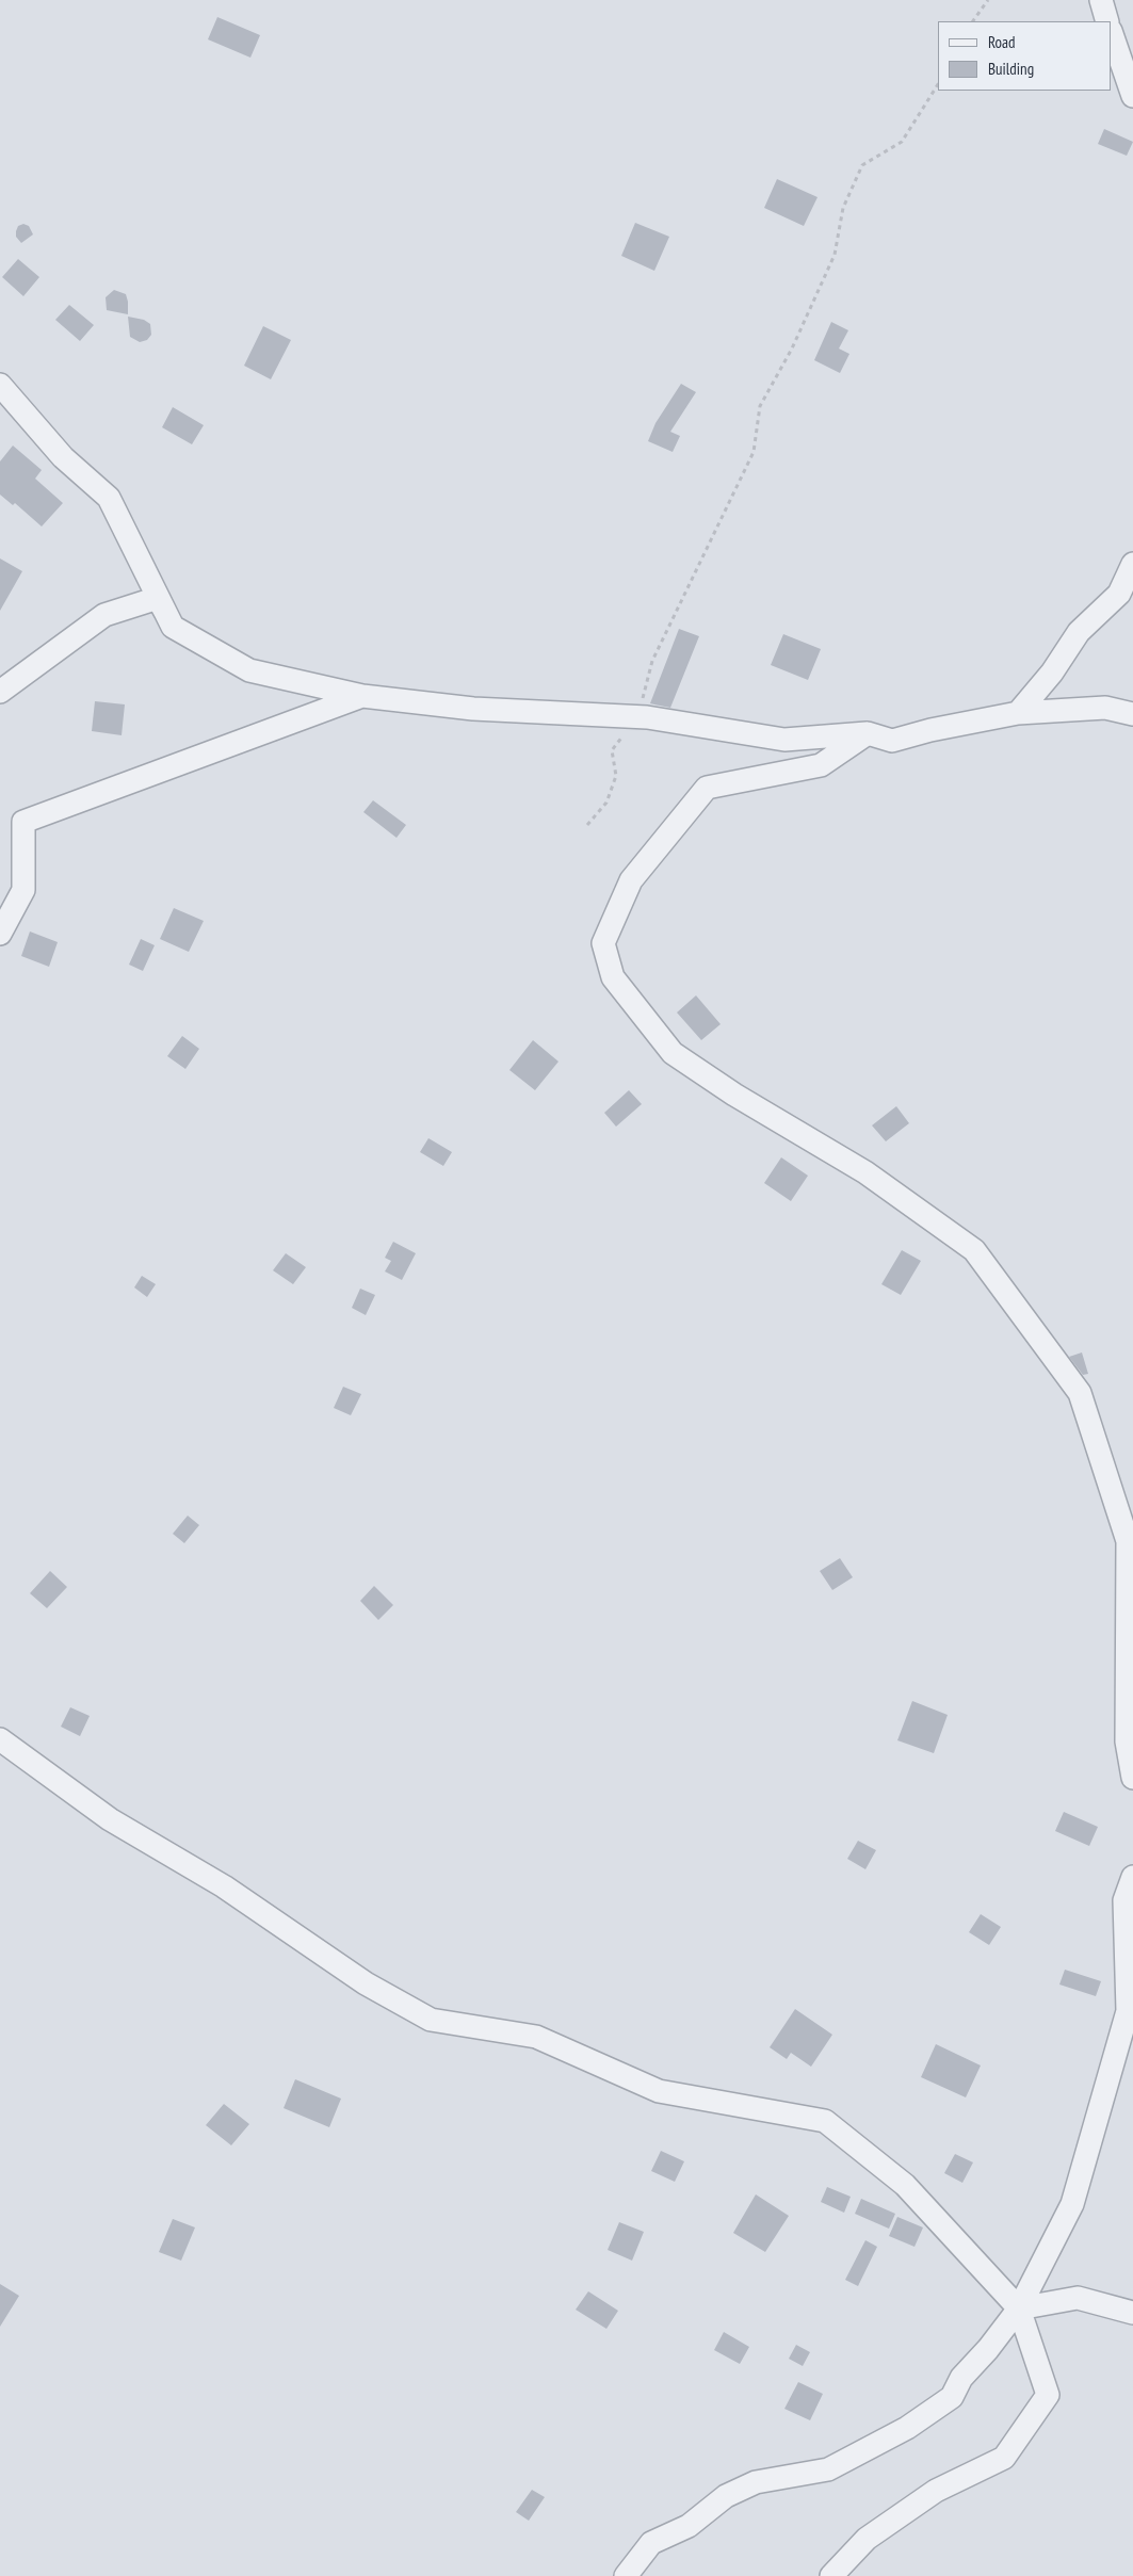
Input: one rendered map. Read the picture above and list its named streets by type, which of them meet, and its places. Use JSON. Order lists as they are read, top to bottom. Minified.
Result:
{"legend":["Road","Building"]}
